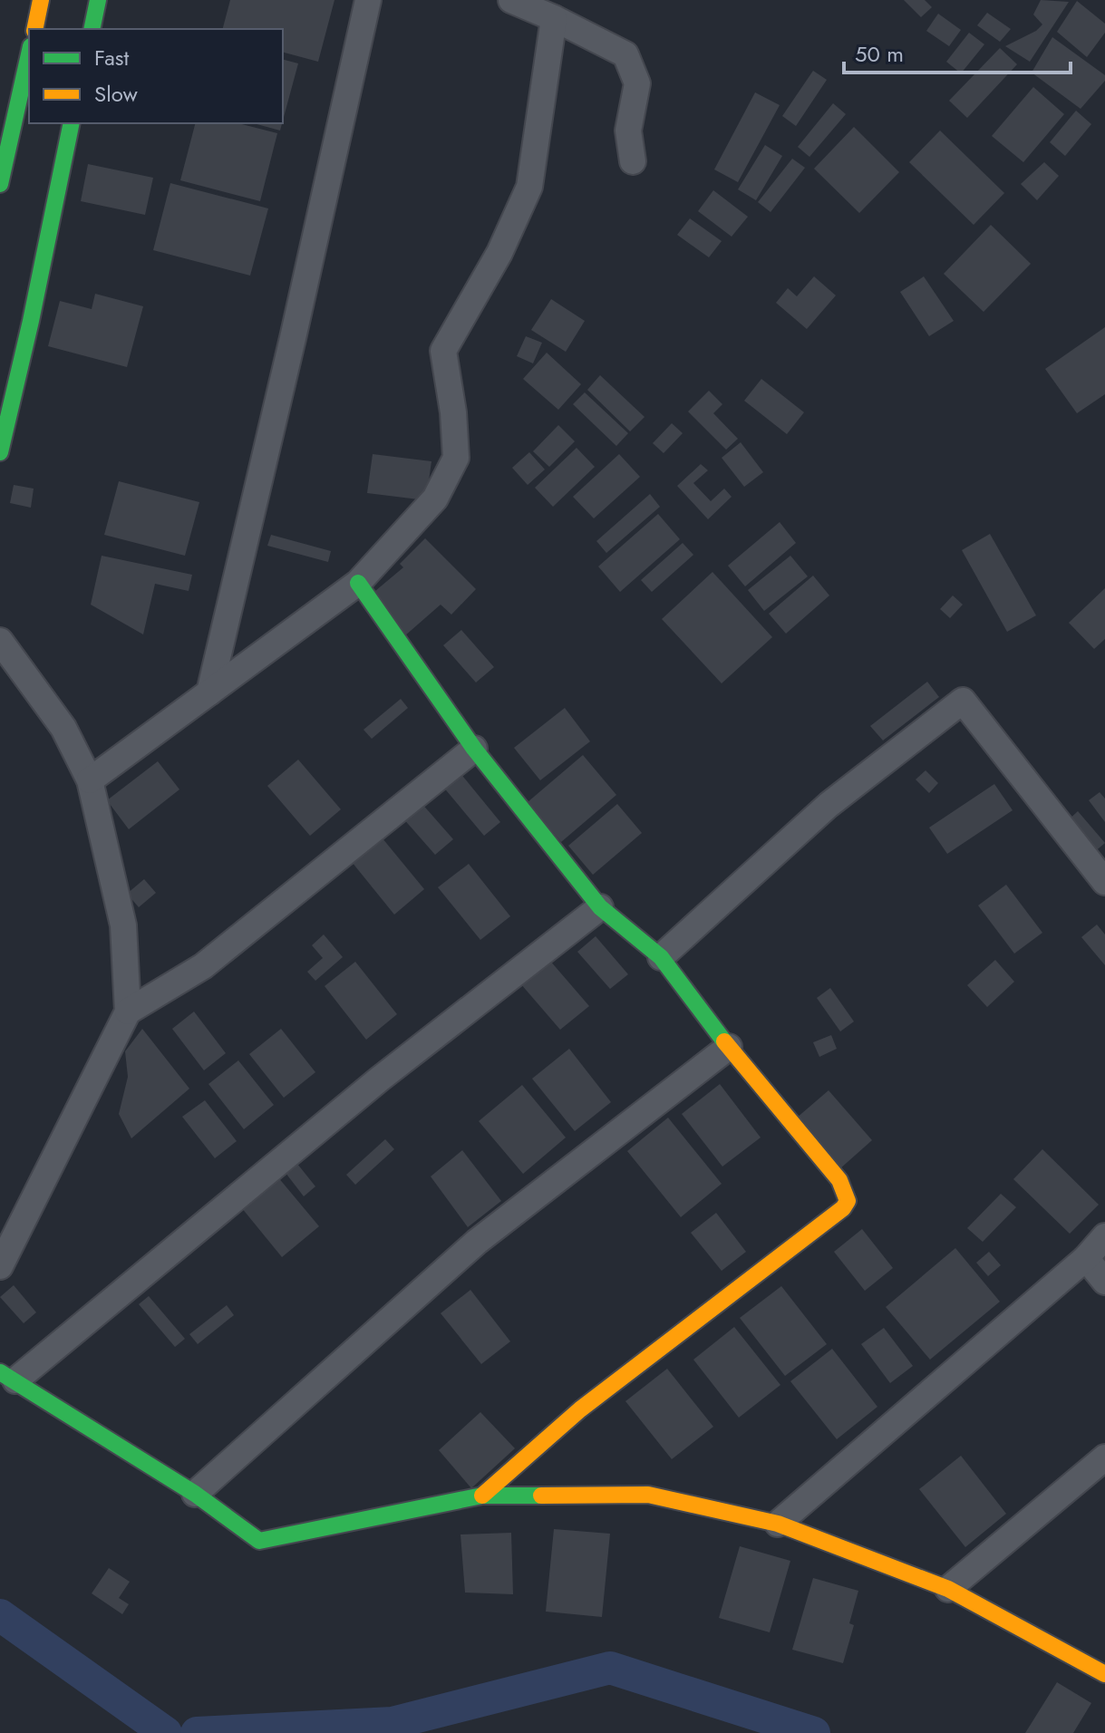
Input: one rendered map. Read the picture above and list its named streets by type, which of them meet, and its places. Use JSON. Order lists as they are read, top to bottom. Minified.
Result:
{"legend":["Fast","Slow"],"scale_bar":"50 m"}
